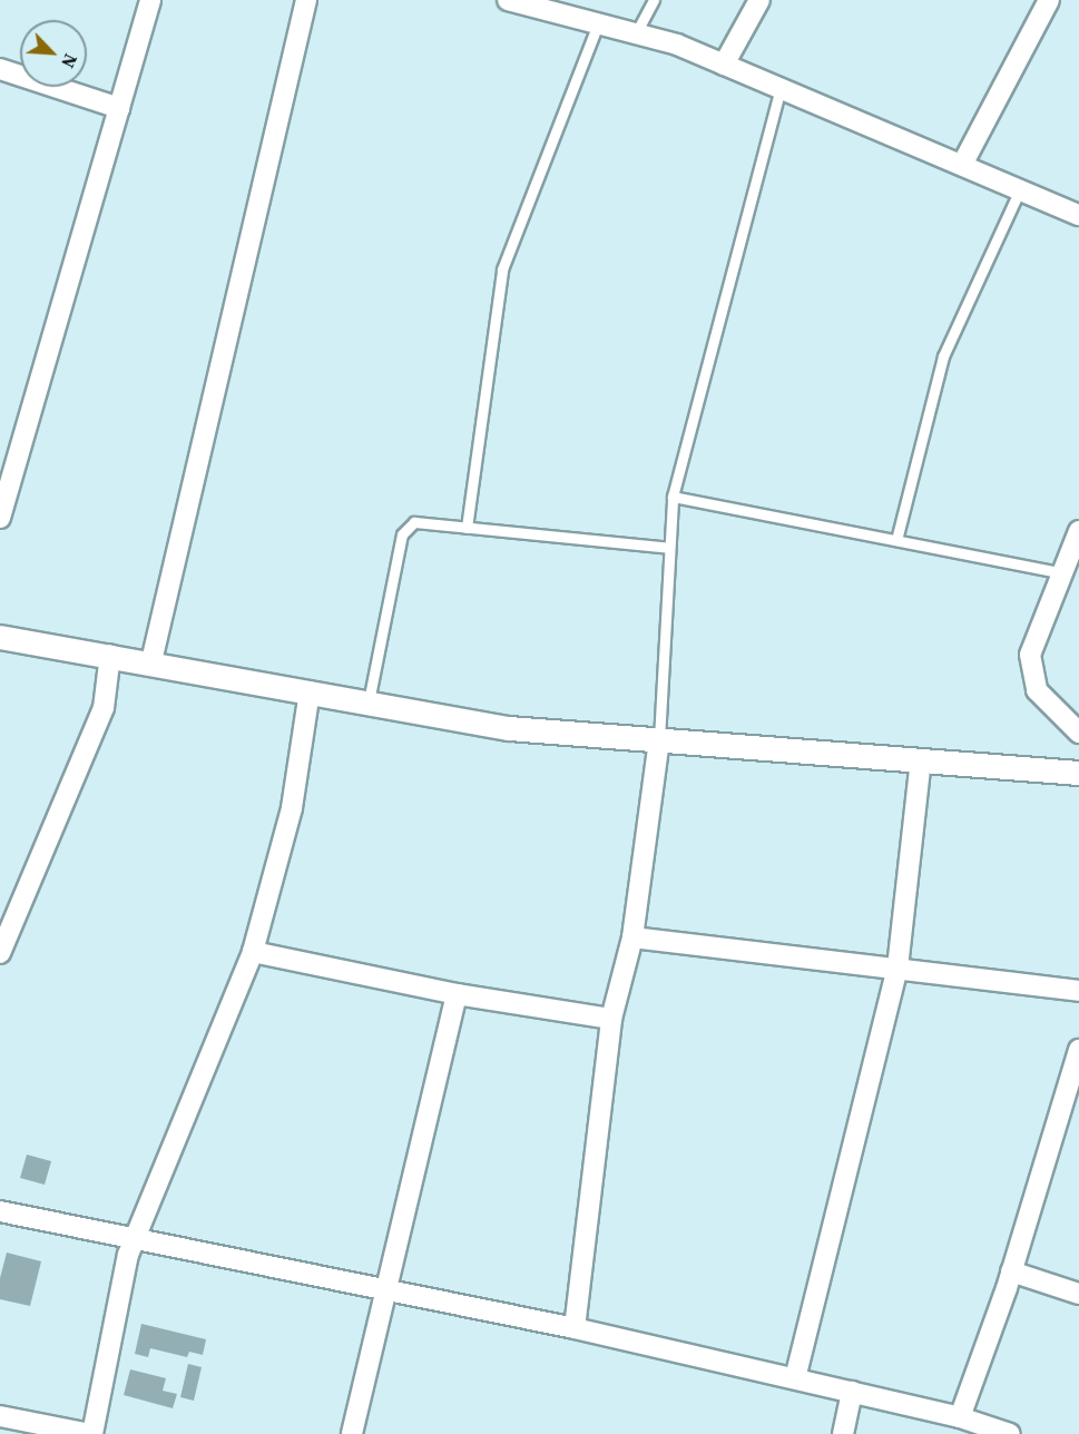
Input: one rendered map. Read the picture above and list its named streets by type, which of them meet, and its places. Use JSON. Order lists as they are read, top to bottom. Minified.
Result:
{"north":"bottom right"}
